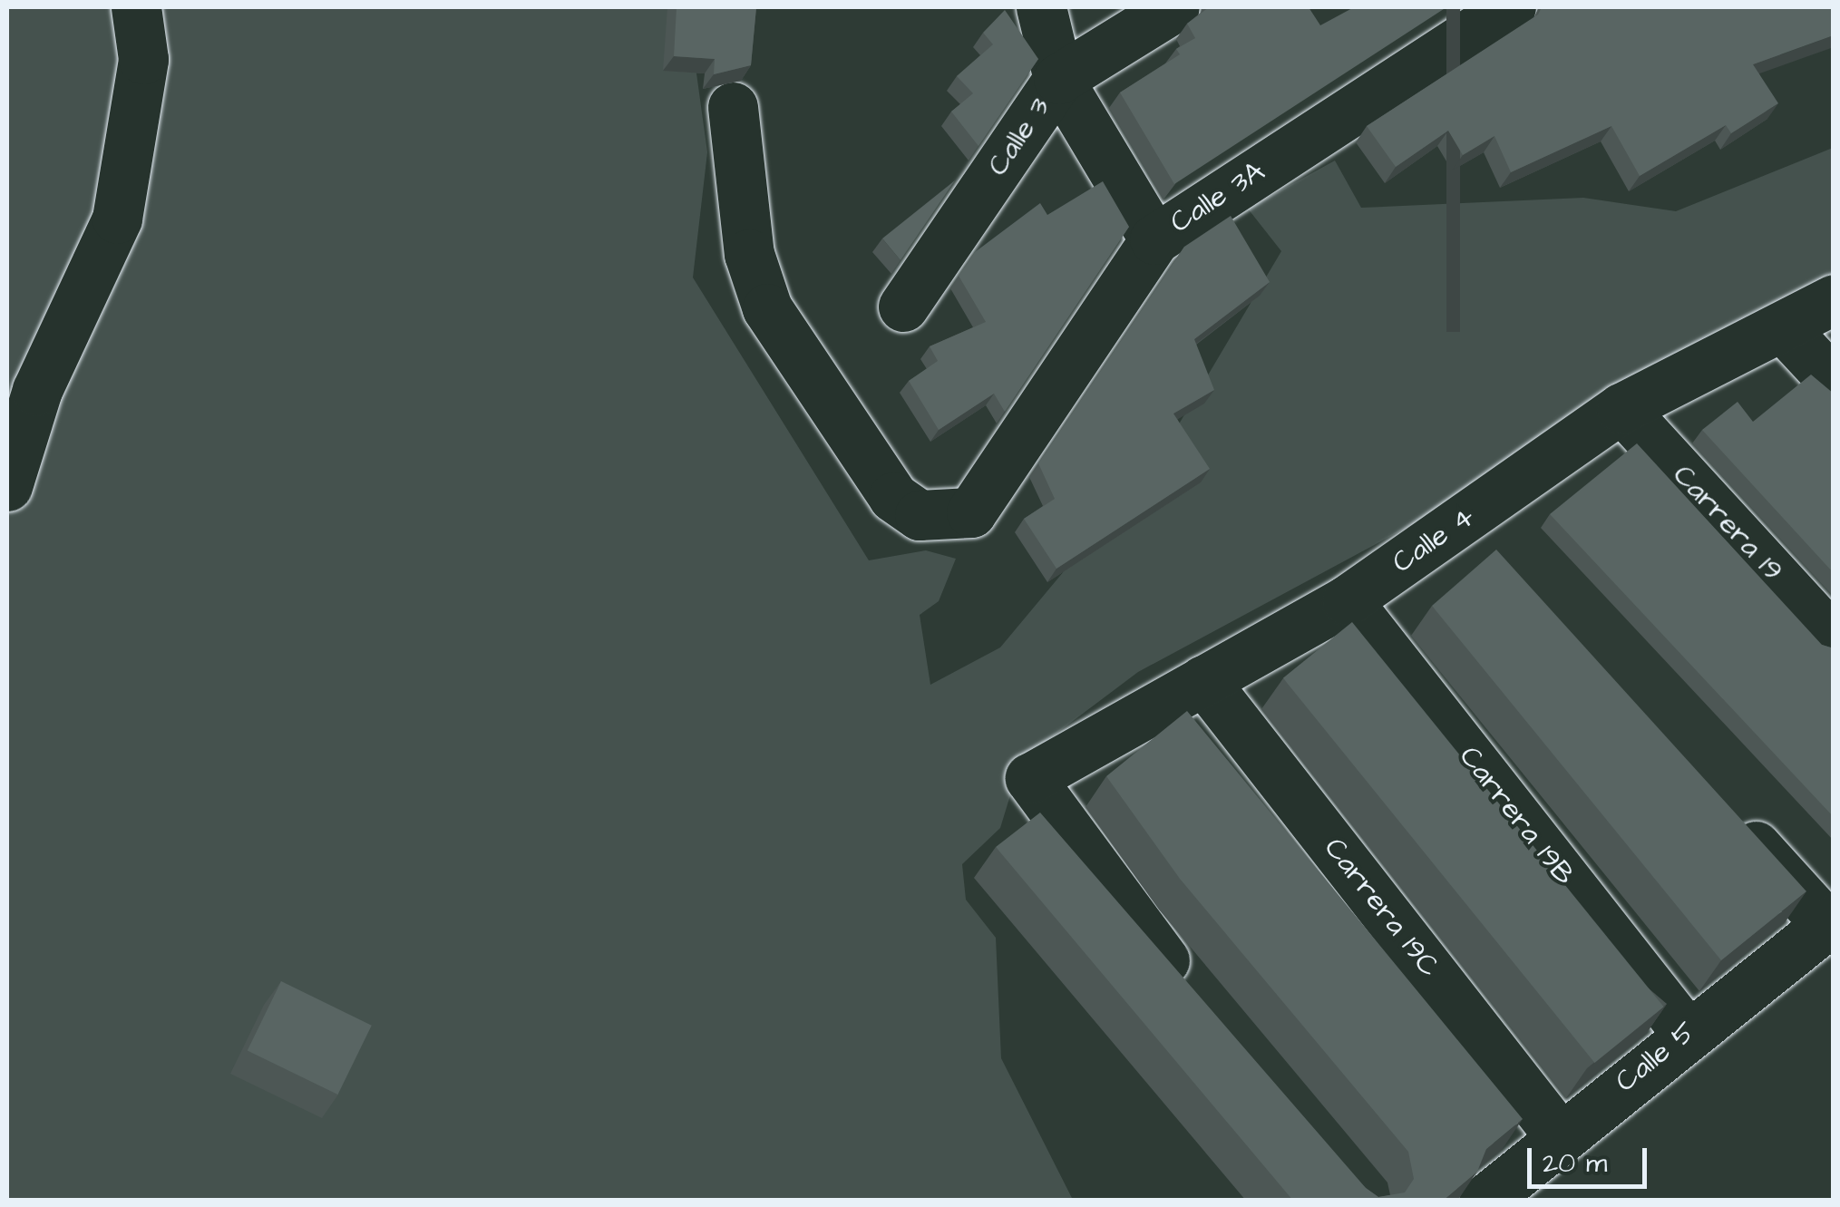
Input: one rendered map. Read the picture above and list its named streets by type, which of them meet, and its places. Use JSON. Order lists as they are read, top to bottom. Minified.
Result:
{"streets":{"street":["Calle 3","Calle 3A","Carrera 19","Calle 4","Carrera 19B","Carrera 19C","Calle 5"]},"crossings":[["Carrera 19","Calle 4"],["Calle 4","Carrera 19B"],["Calle 4","Carrera 19C"],["Carrera 19B","Calle 5"],["Carrera 19C","Calle 5"]],"scale_bar":"20 m"}
